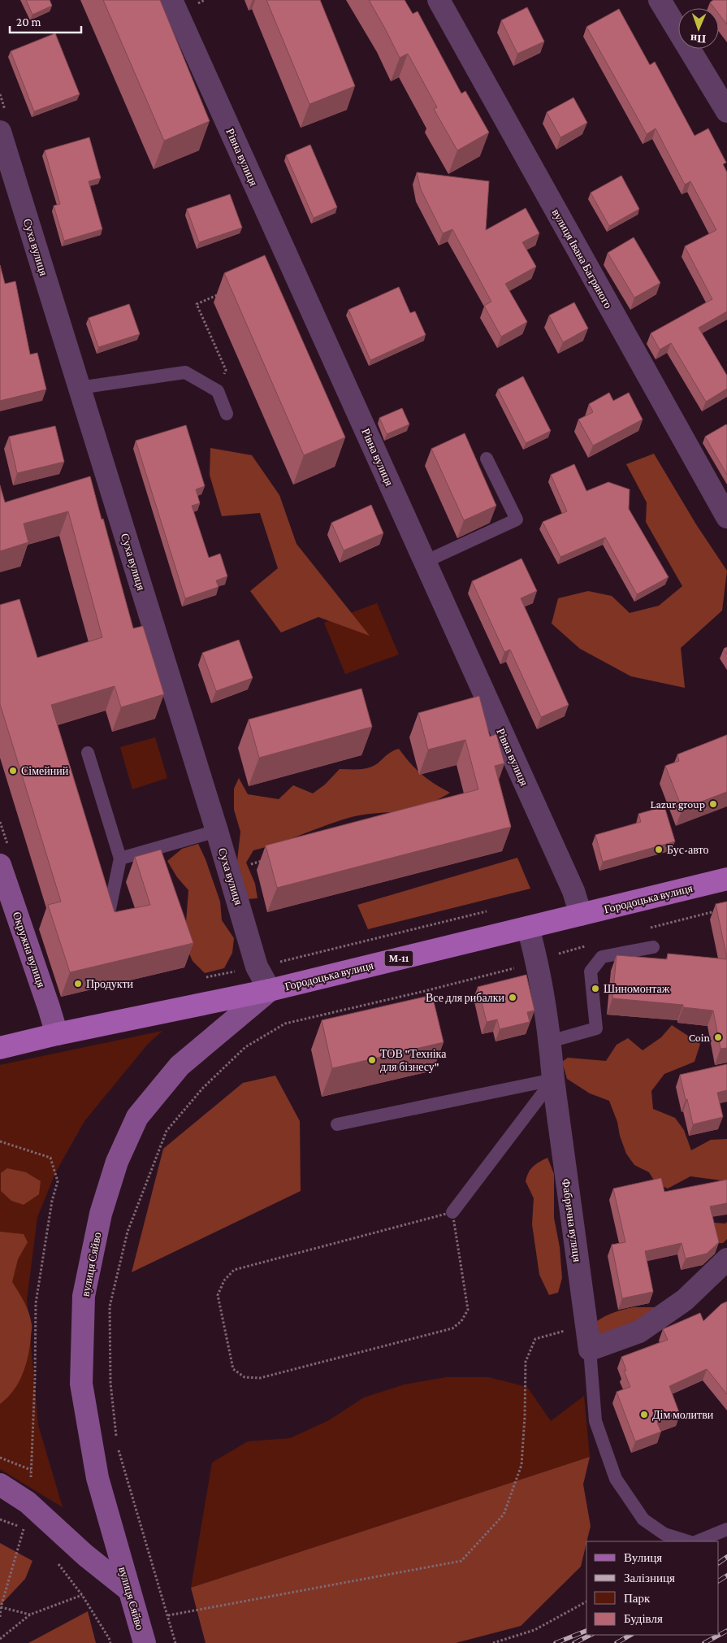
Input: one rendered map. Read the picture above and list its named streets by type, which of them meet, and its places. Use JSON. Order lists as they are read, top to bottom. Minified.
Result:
{"streets":{"main road":["Городоцька вулиця","Окружна вулиця","М-11","вулиця Сяйво"],"street":["Рівна вулиця","Суха вулиця","вулиця Івана Багряного","Фабрична вулиця"]},"crossings":[["Рівна вулиця","Городоцька вулиця"],["Суха вулиця","Городоцька вулиця"],["Суха вулиця","вулиця Сяйво"],["Городоцька вулиця","Окружна вулиця"],["Городоцька вулиця","Фабрична вулиця"],["Городоцька вулиця","вулиця Сяйво"]],"places":["Сімейний","Lazur group","Бус-авто","Продукти","Шиномонтаж","Все для рибалки","Coin","ТОВ \"Техніка для бізнесу\"","Дім молитви"],"legend":["Вулиця","Залізниця","Парк","Будівля"],"scale_bar":"20 m","north":"bottom"}
